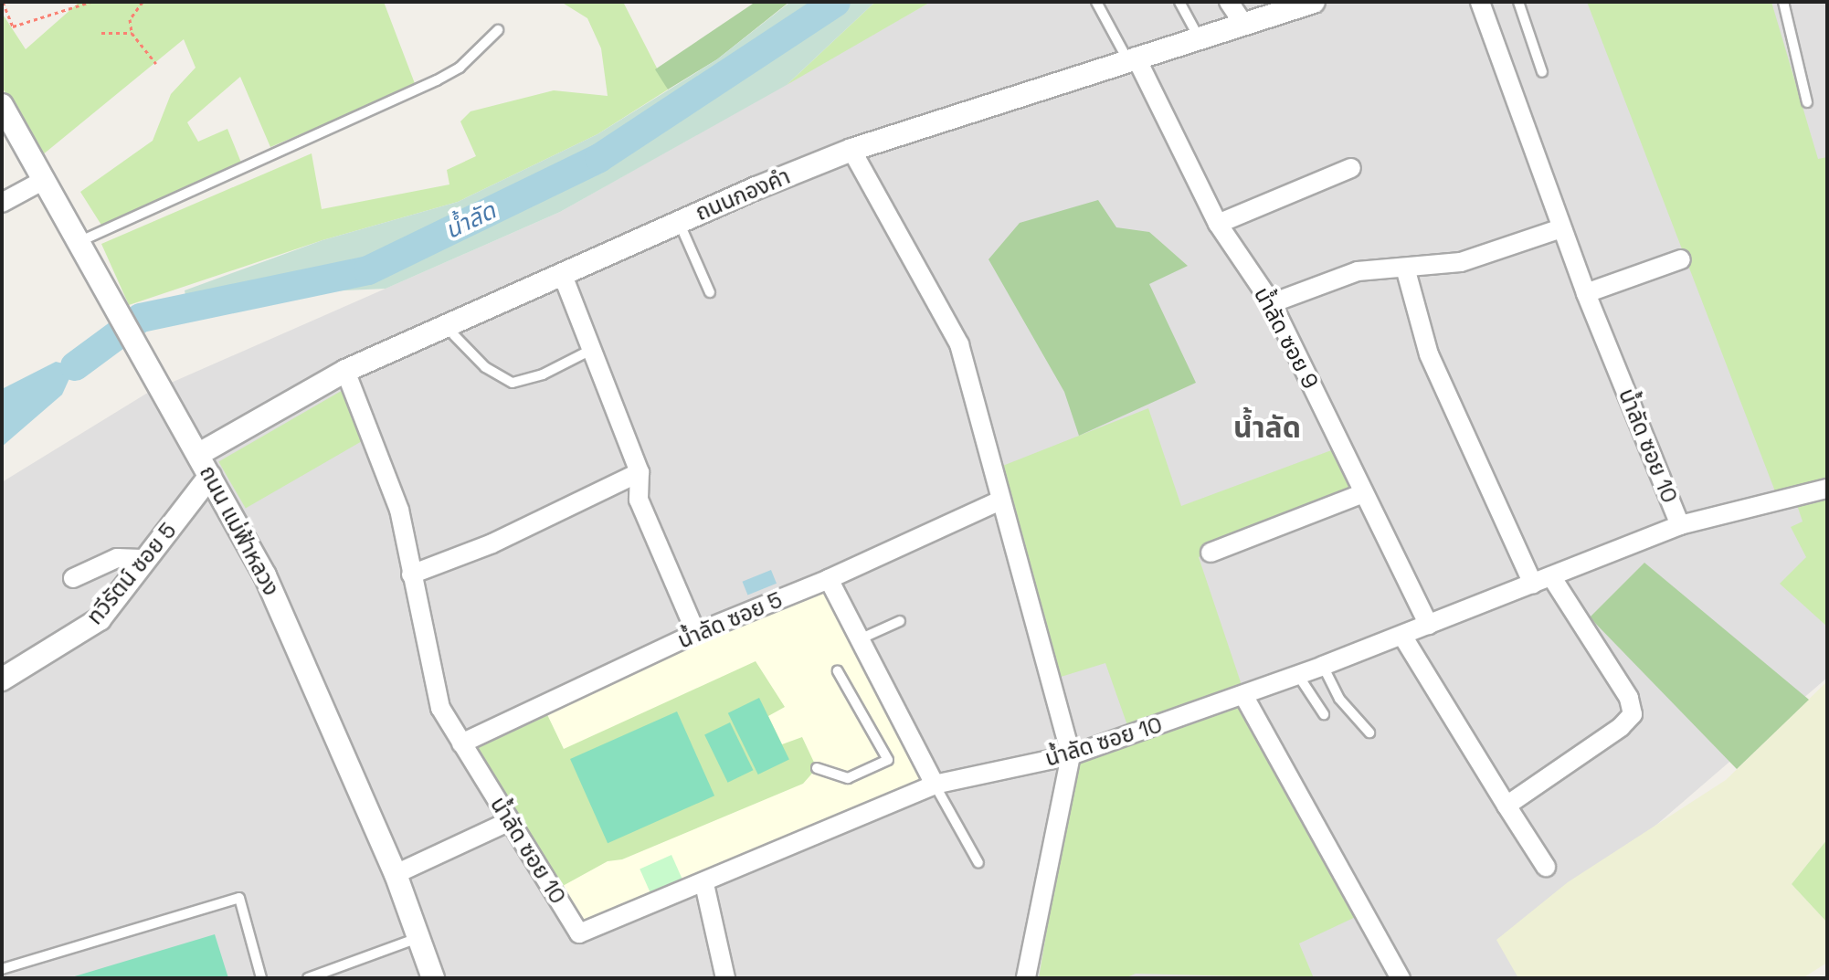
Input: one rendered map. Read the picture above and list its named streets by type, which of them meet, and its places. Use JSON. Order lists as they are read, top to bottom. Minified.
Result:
{"streets":{"street":["ถนนกองคำ","น้ำลัด ซอย 9","น้ำลัด ซอย 10","ถนน แม่ฟ้าหลวง","ทวีรัตน์ ซอย 5","น้ำลัด ซอย 5"]},"crossings":[["ถนนกองคำ","น้ำลัด ซอย 9"],["ถนนกองคำ","น้ำลัด ซอย 10"],["ถนนกองคำ","ถนน แม่ฟ้าหลวง"],["น้ำลัด ซอย 9","น้ำลัด ซอย 10"],["น้ำลัด ซอย 10","น้ำลัด ซอย 5"],["ถนน แม่ฟ้าหลวง","ทวีรัตน์ ซอย 5"]],"districts":["น้ำลัด"],"water":["น้ำลัด"]}
